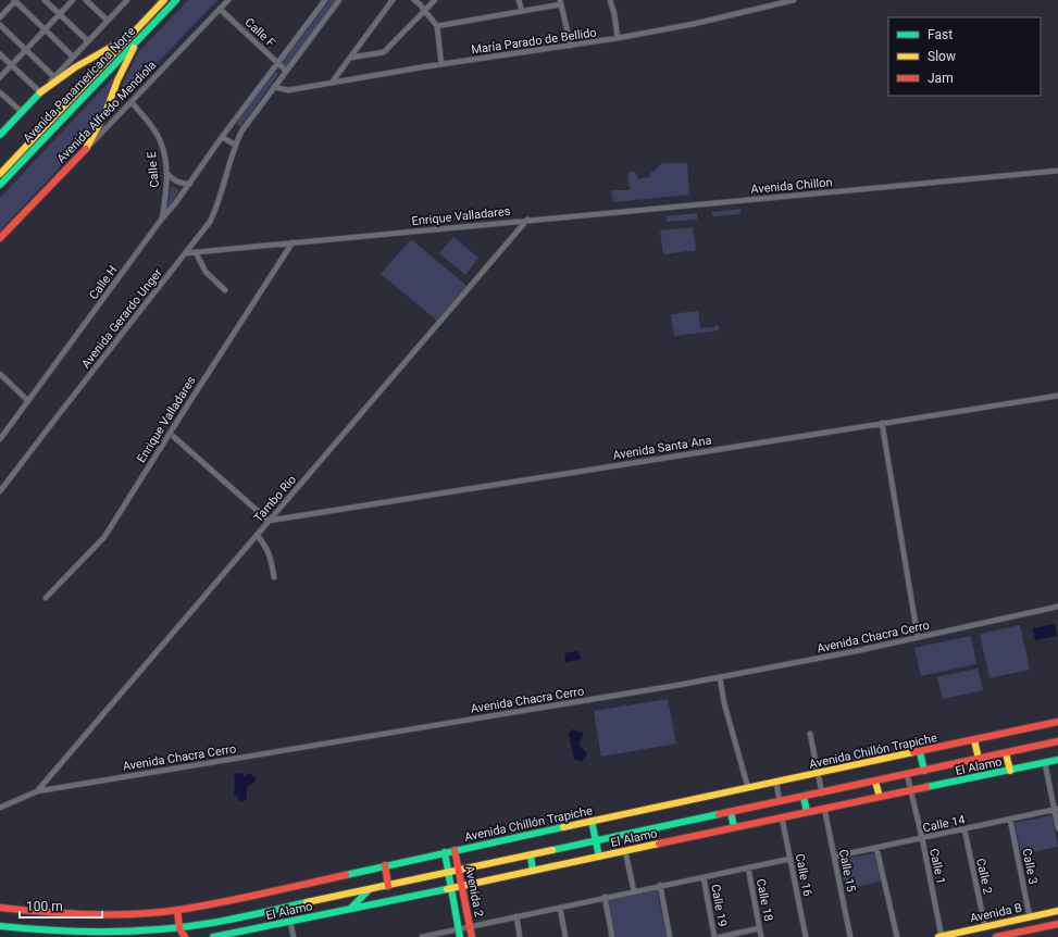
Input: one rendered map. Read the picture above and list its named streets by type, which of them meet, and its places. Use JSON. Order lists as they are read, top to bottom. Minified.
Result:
{"streets":{"main road":["Avenida Panamericana Norte","Avenida Alfredo Mendiola","Avenida Chillón Trapiche","El Alamo","Avenida 2","Avenida B"],"street":["Calle F","María Parado de Bellido","Calle E","Avenida Chillon","Enrique Valladares","Calle H","Avenida Gerardo Unger","Avenida Santa Ana","Tambo Rio","Avenida Chacra Cerro","Calle 14","Calle 1","Calle 3","Calle 15","Calle 16","Calle 2","Calle 18","Calle 19"]},"crossings":[["Calle F","Avenida Alfredo Mendiola"],["Calle F","Avenida Gerardo Unger"],["María Parado de Bellido","Avenida Gerardo Unger"],["Avenida Alfredo Mendiola","Calle E"],["Calle E","Calle H"],["Avenida Chillon","Enrique Valladares"],["Avenida Chillon","Tambo Rio"],["Enrique Valladares","Avenida Gerardo Unger"],["Enrique Valladares","Tambo Rio"],["Avenida Santa Ana","Tambo Rio"],["Tambo Rio","Avenida Chacra Cerro"],["Avenida Chillón Trapiche","Avenida 2"],["El Alamo","Calle 1"],["El Alamo","Calle 15"],["El Alamo","Calle 16"],["El Alamo","Avenida 2"],["Calle 14","Calle 1"],["Calle 14","Calle 3"],["Calle 14","Calle 15"],["Calle 14","Calle 2"],["Calle 1","Avenida B"],["Calle 3","Avenida B"],["Calle 2","Avenida B"]],"legend":["Fast","Slow","Jam"],"scale_bar":"100 m"}
